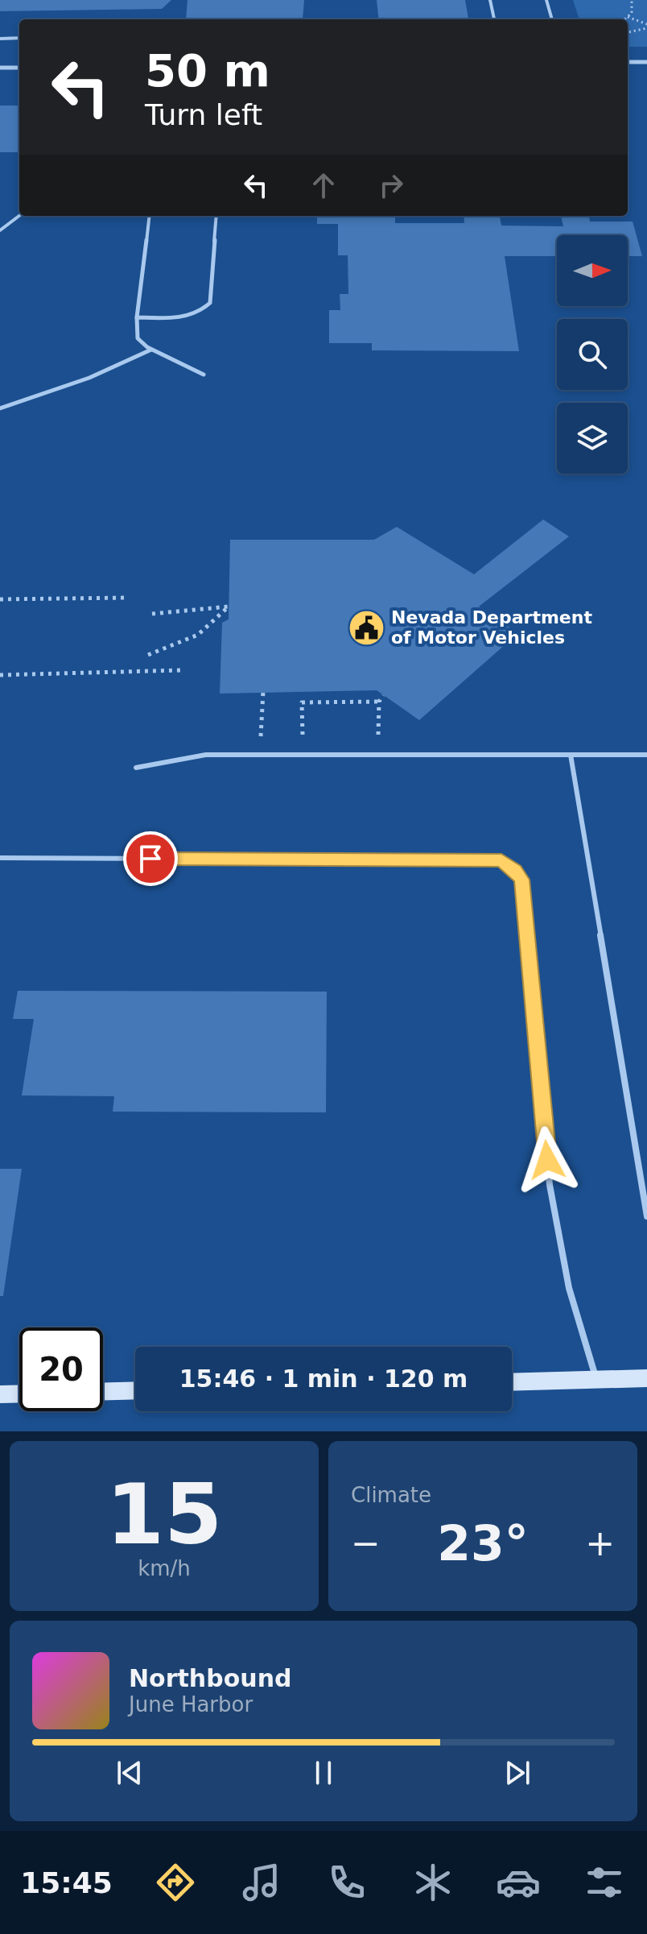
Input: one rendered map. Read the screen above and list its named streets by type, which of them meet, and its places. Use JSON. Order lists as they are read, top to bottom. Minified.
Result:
{"places":{"public building":["Nevada Department of Motor Vehicles"]},"north":"right","page":{"turn":["50 m","Turn left"],"limit":"20","trip":"15:46 · 1 min · 120 m","tile":[["15","km/h"],"Climate"],"heat":["−","23°","+"],"song":["Northbound","June Harbor"],"tabs":"15:45"}}
